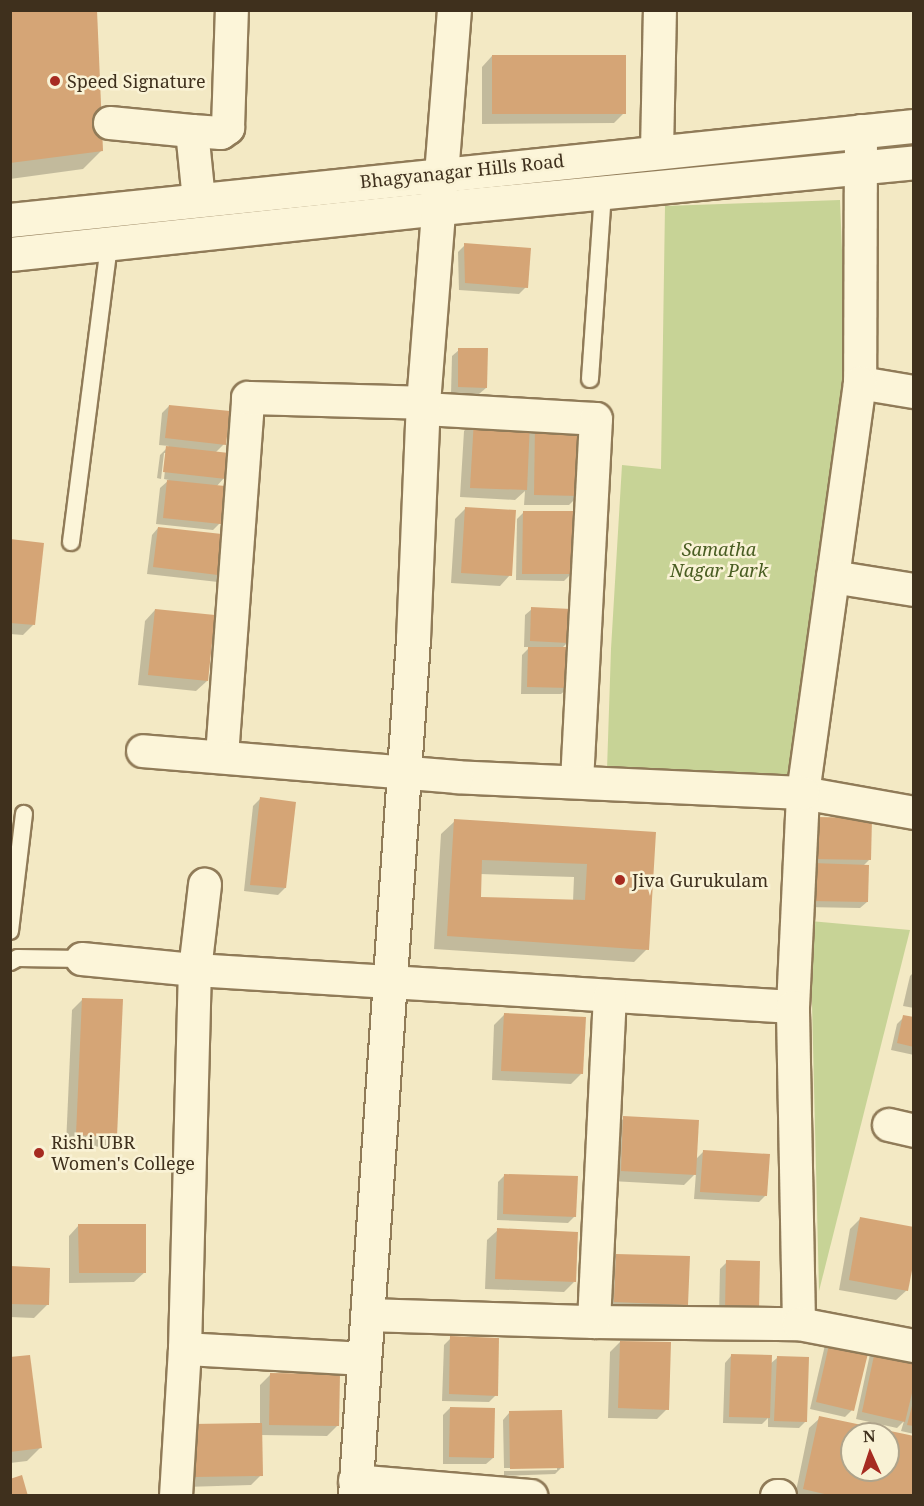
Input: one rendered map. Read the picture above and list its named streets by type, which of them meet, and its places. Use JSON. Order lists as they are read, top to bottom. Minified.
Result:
{"streets":{"main road":["Bhagyanagar Hills Road"]},"parks":["Samatha Nagar Park"],"places":["Speed Signature","Jiva Gurukulam","Rishi UBR Women's College"],"north":"top"}
